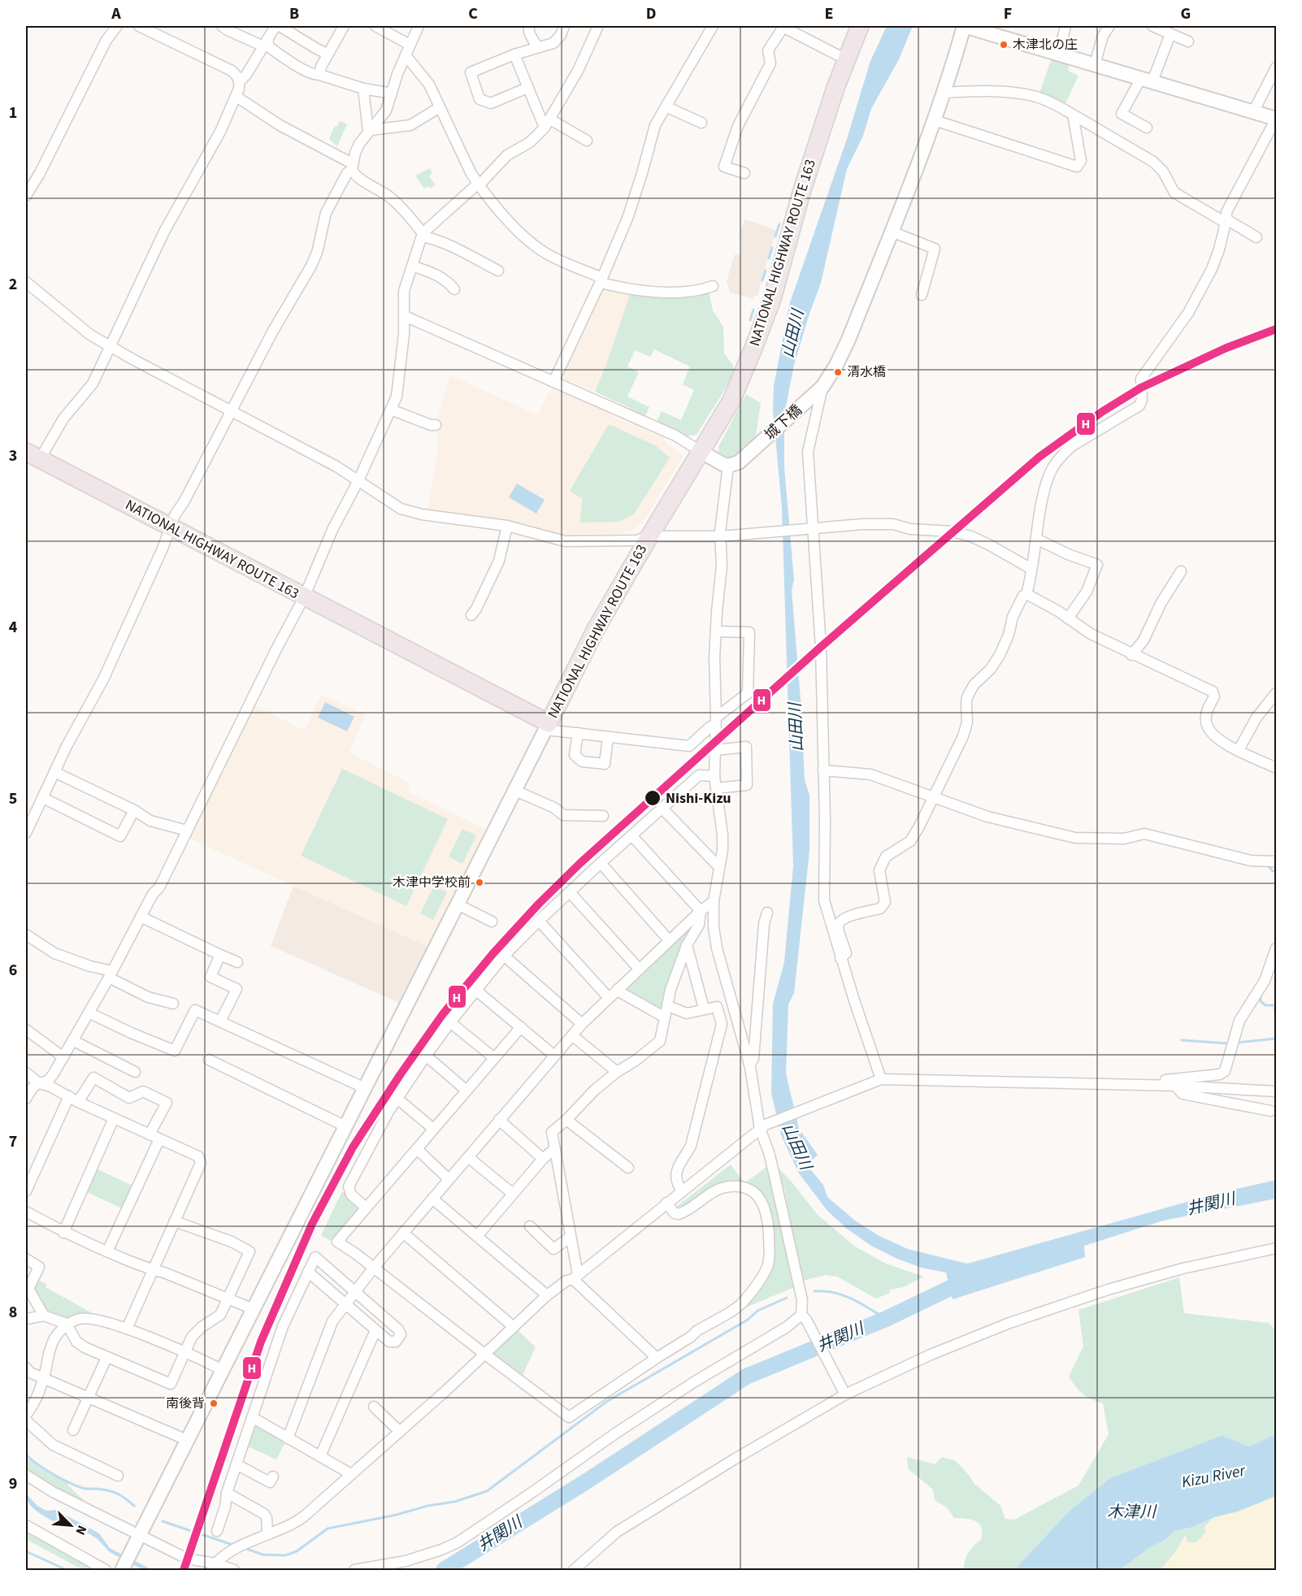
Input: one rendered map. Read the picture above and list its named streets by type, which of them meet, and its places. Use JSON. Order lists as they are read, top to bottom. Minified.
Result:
{"streets":{"highway":["NATIONAL HIGHWAY ROUTE 163"],"street":["城下橋"]},"water":["山田川","井関川","Kizu River","木津川"],"places":["木津北の庄","清水橋","Nishi-Kizu","木津中学校前","南後背"],"lines":["transit line H"],"north":"bottom right","grid":{"columns":["A","B","C","D","E","F","G"],"rows":["1","2","3","4","5","6","7","8","9"]}}
